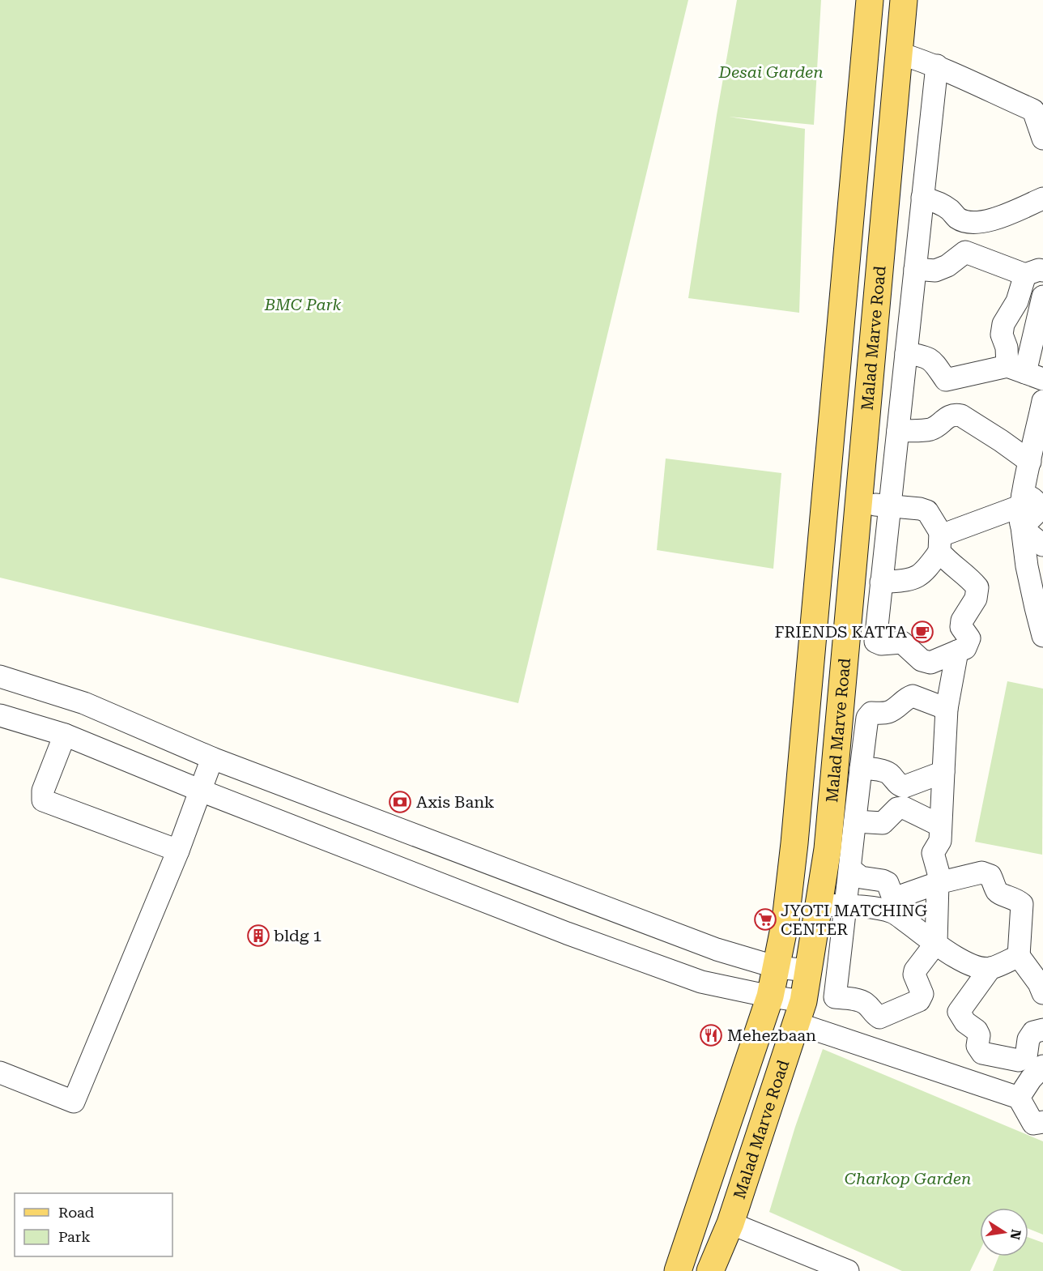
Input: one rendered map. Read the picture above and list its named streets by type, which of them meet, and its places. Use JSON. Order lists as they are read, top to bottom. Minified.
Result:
{"streets":{"main road":["Malad Marve Road"]},"parks":["Desai Garden","BMC Park","Charkop Garden"],"places":{"cafe":["FRIENDS KATTA"],"bank":["Axis Bank"],"supermarket":["JYOTI MATCHING CENTER"],"building":["bldg 1"],"restaurant":["Mehezbaan"]},"legend":["Road","Park"],"north":"right"}
